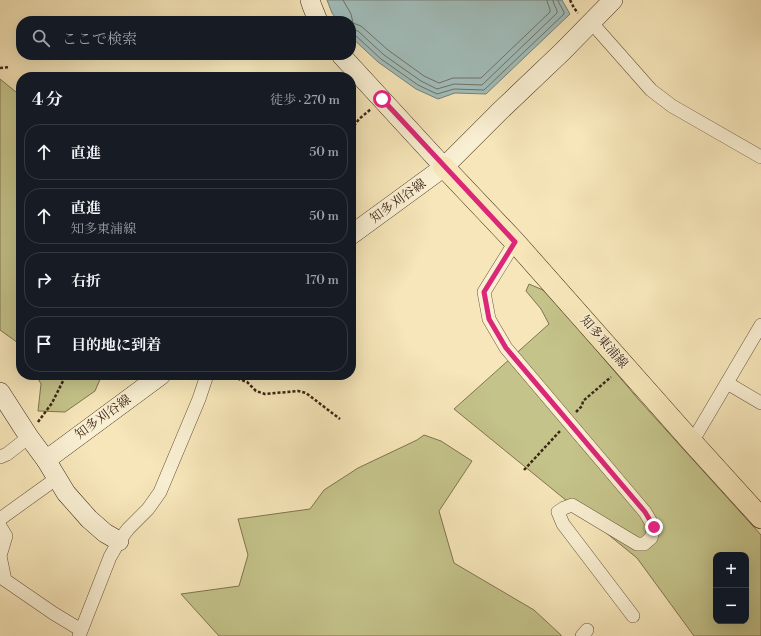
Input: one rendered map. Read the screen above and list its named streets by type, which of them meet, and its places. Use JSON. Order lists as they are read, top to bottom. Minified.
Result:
{"streets":{"main road":["知多東浦線"],"street":["知多刈谷線"]},"crossings":[["知多刈谷線","知多東浦線"]],"page":{"search":"ここで検索","heading":["4 分","徒歩 · 270 m"],"list":[["直進","50 m"],["直進","知多東浦線","50 m"],["右折","170 m"],"目的地に到着"],"map_buttons":["+","−"]}}
